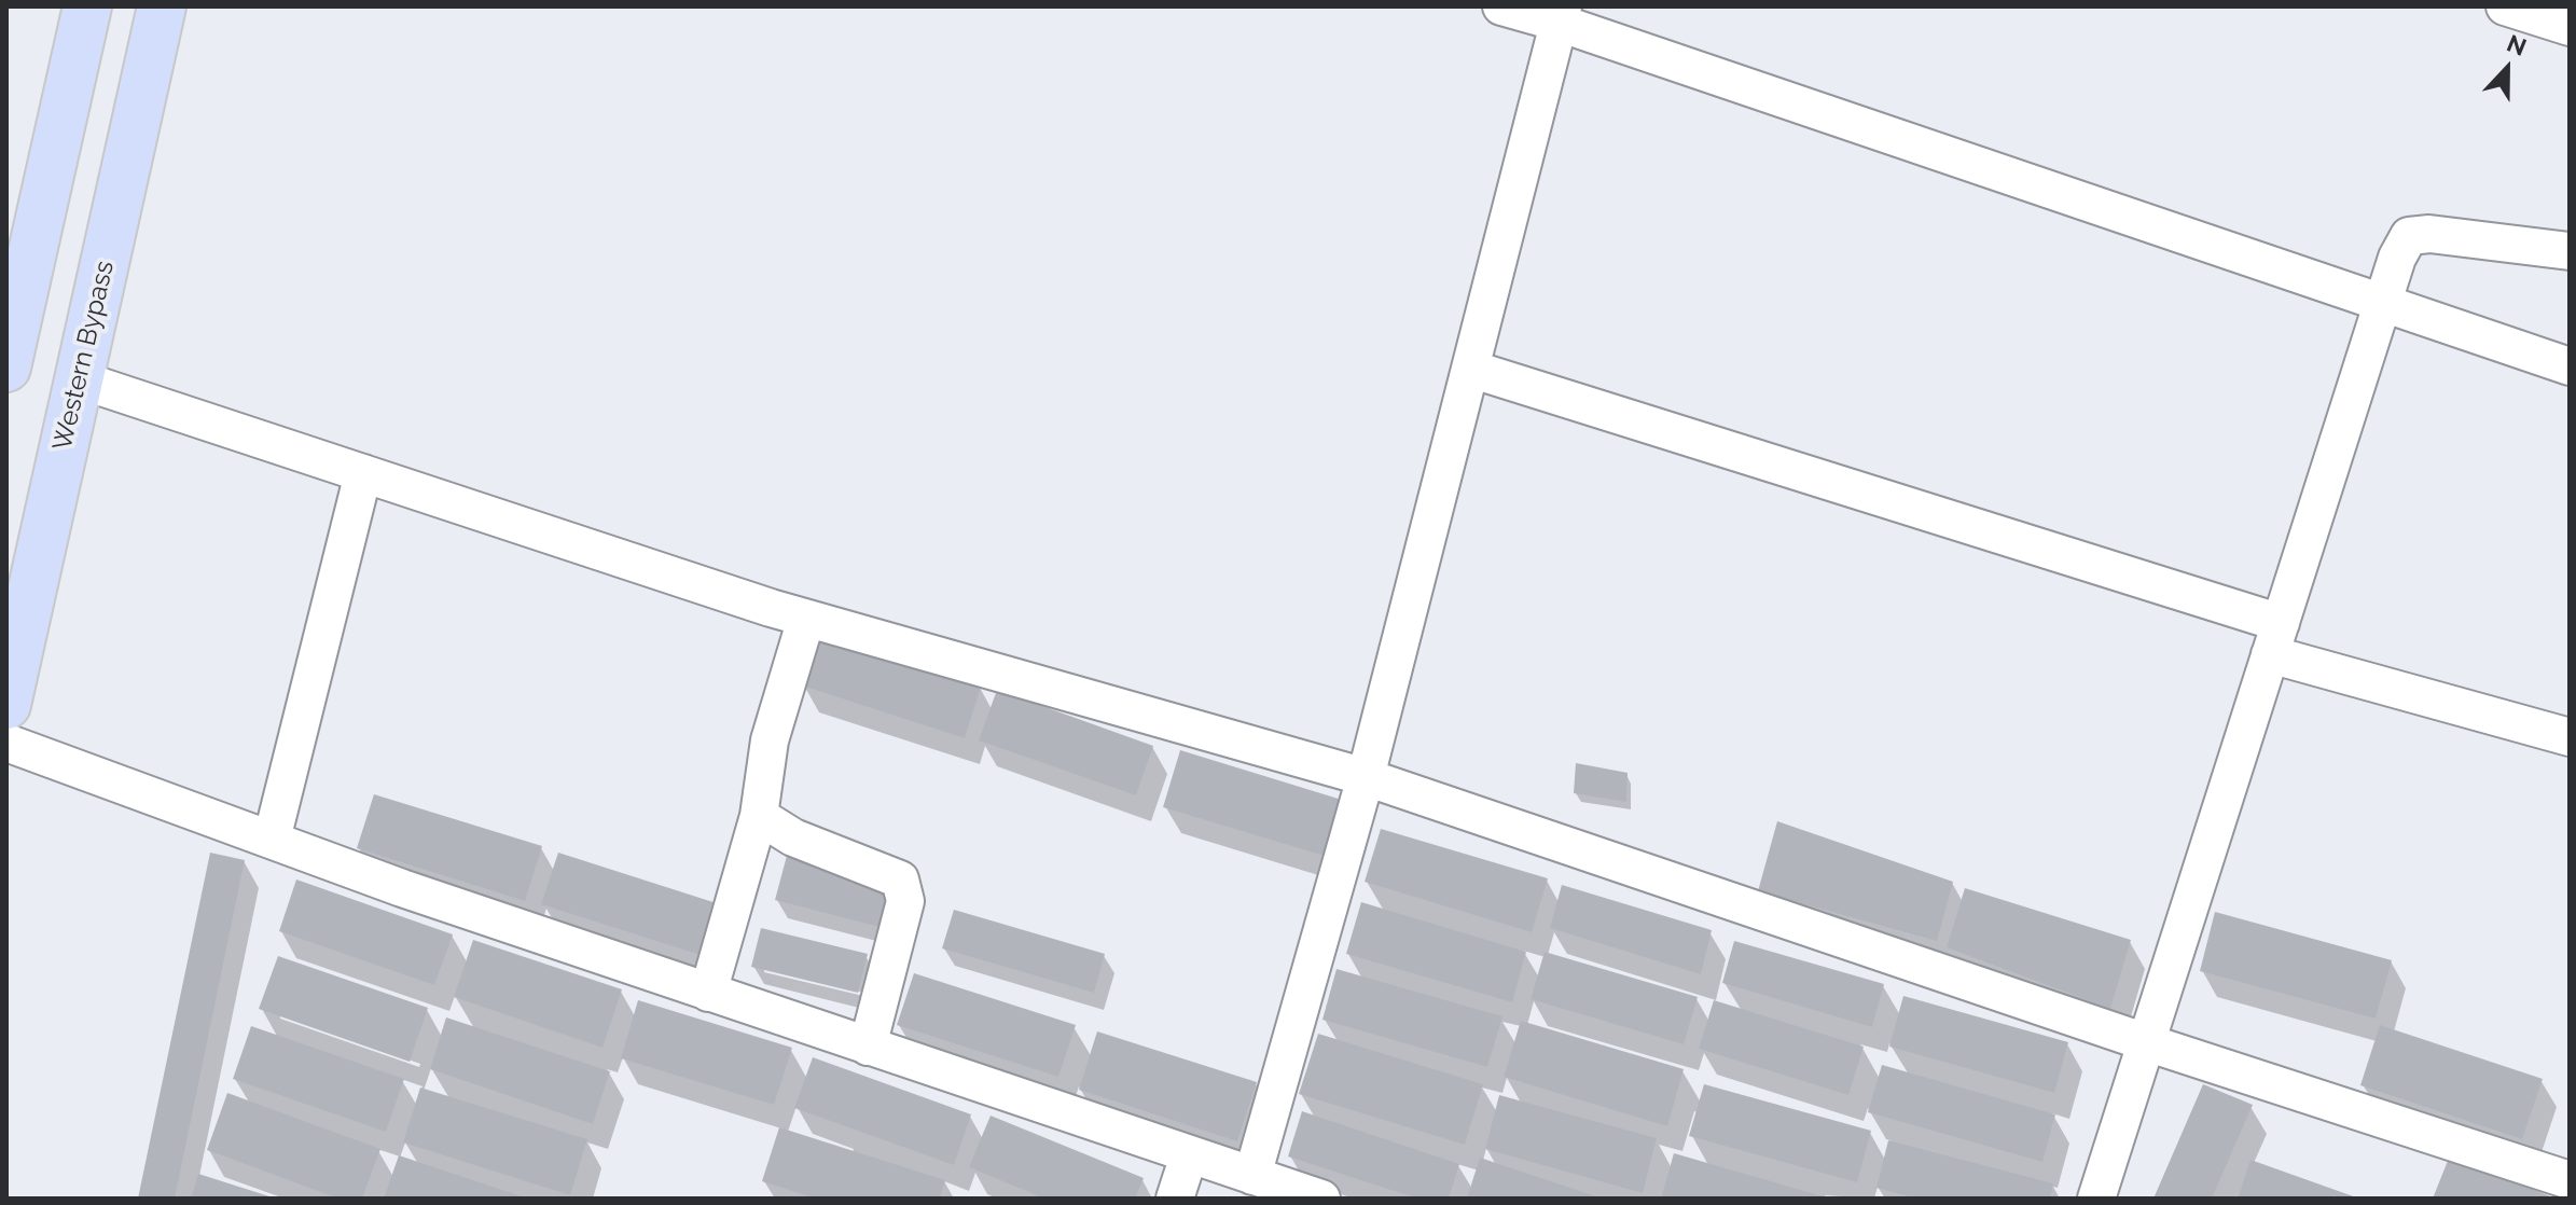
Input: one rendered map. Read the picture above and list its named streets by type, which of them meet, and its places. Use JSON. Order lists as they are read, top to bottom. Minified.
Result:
{"streets":{"main road":["Western Bypass"]},"north":"top"}
